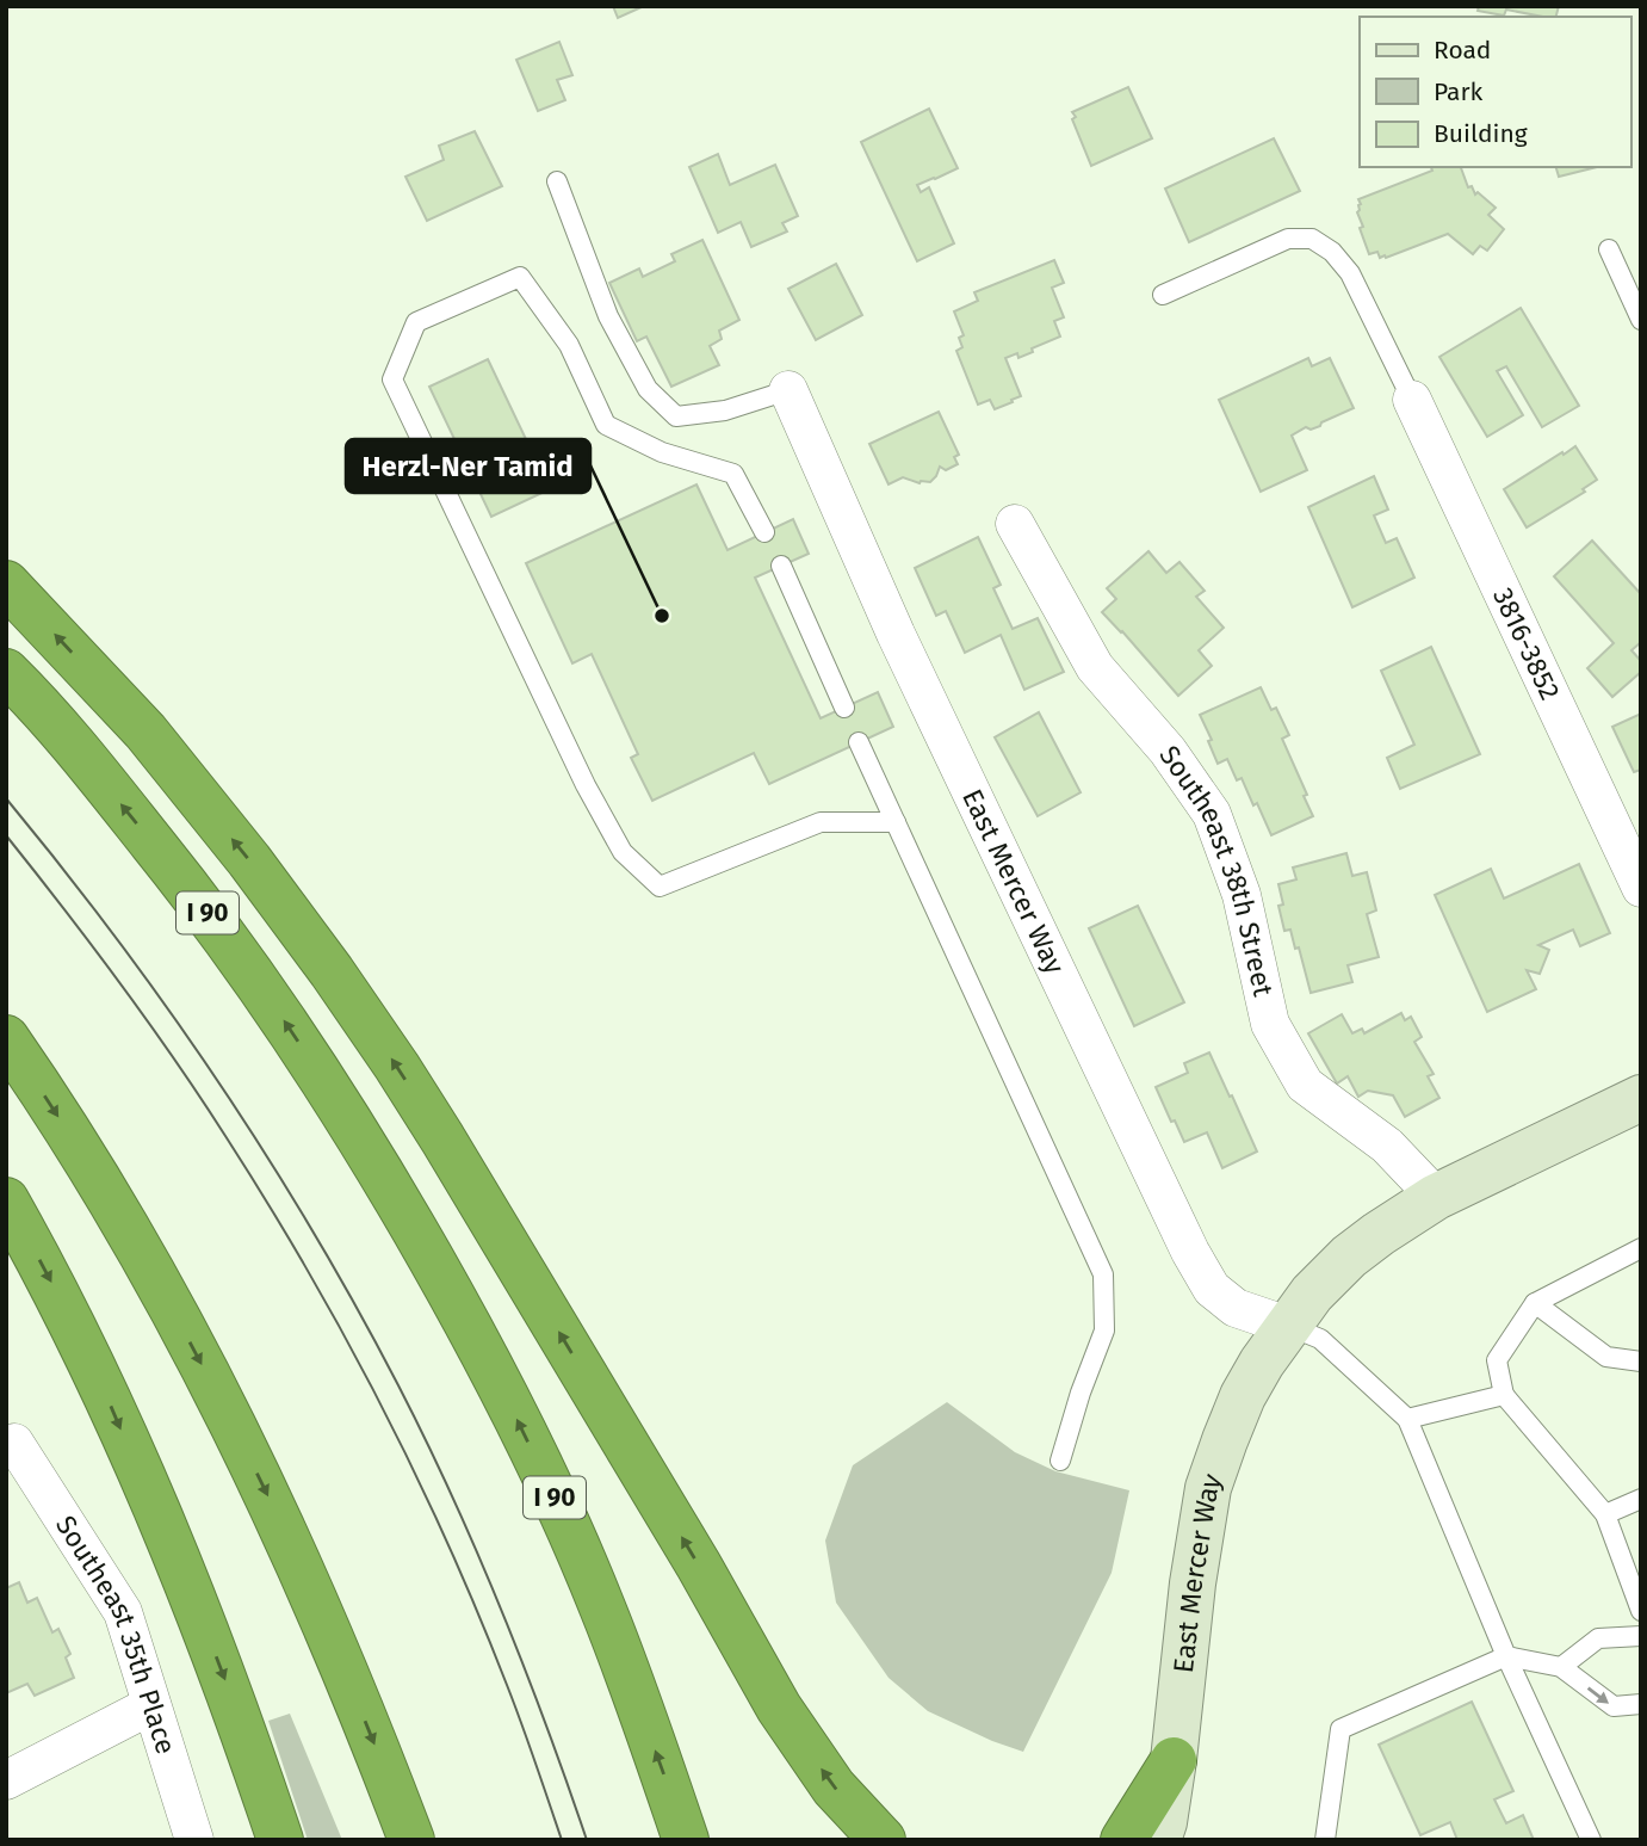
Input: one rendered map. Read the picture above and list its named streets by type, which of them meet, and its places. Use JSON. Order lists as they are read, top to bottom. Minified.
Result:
{"streets":{"highway":["I 90"],"street":["3816-3852","Southeast 38th Street","East Mercer Way","Southeast 35th Place"]},"crossings":[["Southeast 38th Street","East Mercer Way"]],"places":["Herzl-Ner Tamid"],"legend":["Road","Park","Building"]}
